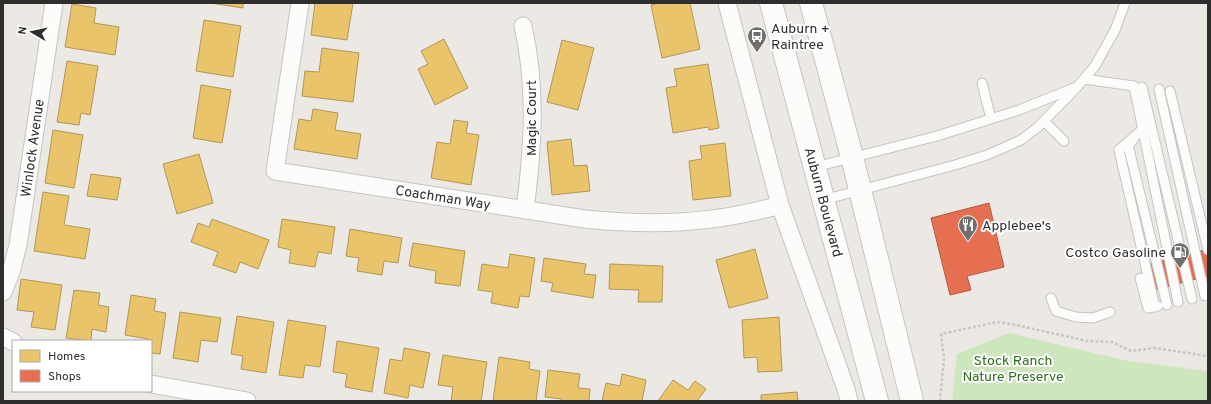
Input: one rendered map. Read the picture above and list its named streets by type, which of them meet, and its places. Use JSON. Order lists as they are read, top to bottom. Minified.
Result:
{"streets":{"main road":["Auburn Boulevard"],"street":["Magic Court","Winlock Avenue","Coachman Way"]},"crossings":[["Magic Court","Coachman Way"]],"parks":["Stock Ranch Nature Preserve"],"places":{"bus stop":["Auburn + Raintree"],"restaurant":["Applebee's"],"fuel station":["Costco Gasoline"]},"legend":["Homes","Shops"],"north":"left"}
